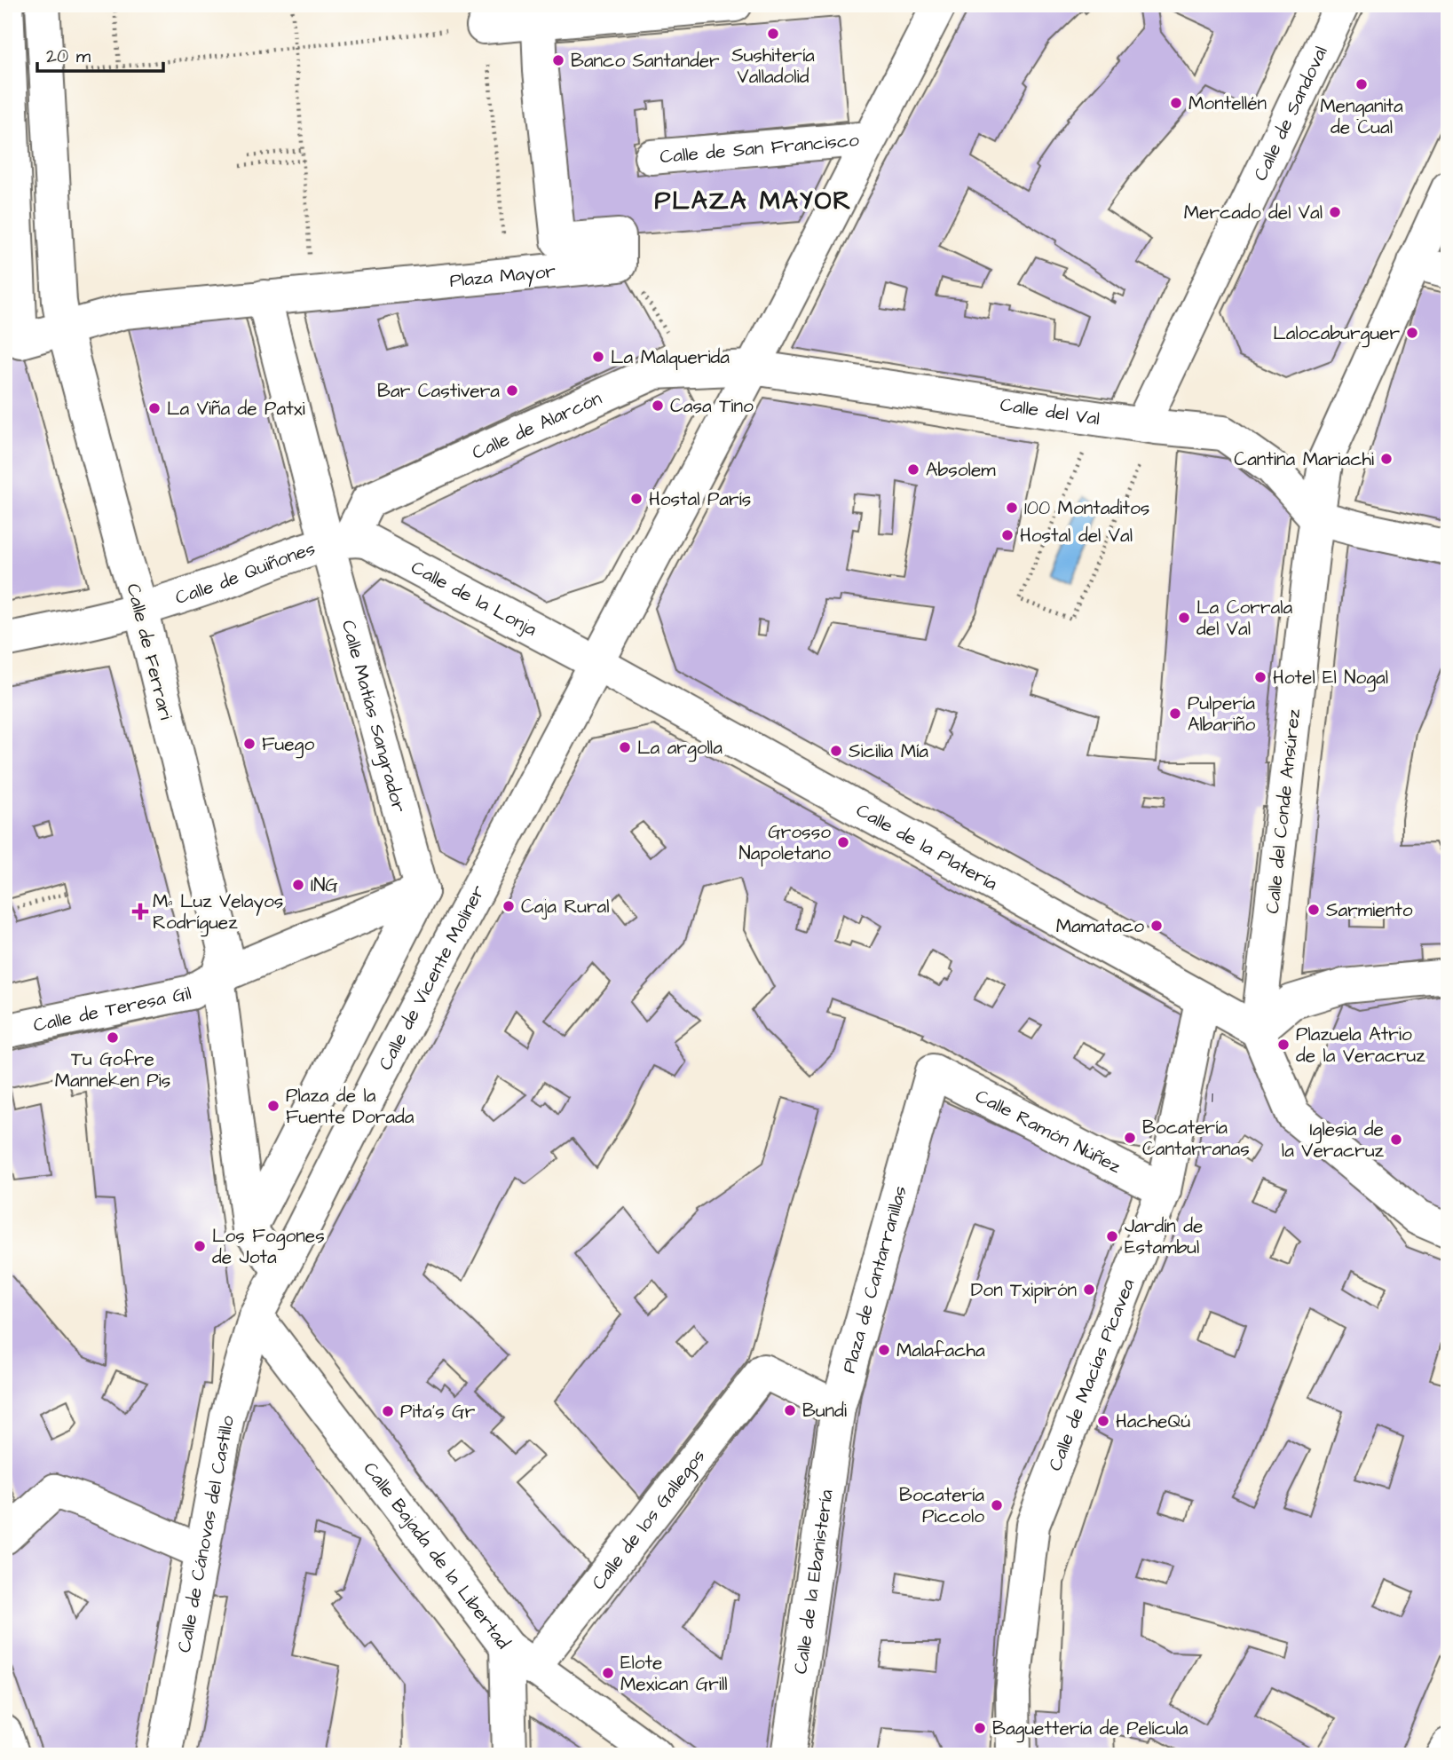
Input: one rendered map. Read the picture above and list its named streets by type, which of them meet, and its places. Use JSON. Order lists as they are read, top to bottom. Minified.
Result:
{"streets":{"street":["Calle de Sandoval","Calle de San Francisco","Plaza Mayor","Calle del Val","Calle de Alarcón","Calle de Quiñones","Calle de la Lonja","Calle de Ferrari","Calle Matías Sangrador","Calle del Conde Ansúrez","Calle de la Platería","Calle de Vicente Moliner","Calle de Teresa Gil","Calle Ramón Núñez","Plaza de Cantarranillas","Calle de Macías Picavea","Calle de los Gallegos","Calle de Cánovas del Castillo","Calle Bajada de la Libertad","Calle de la Ebanistería"]},"crossings":[["Calle de Sandoval","Calle del Val"],["Calle de San Francisco","Calle de Vicente Moliner"],["Plaza Mayor","Calle de Ferrari"],["Plaza Mayor","Calle Matías Sangrador"],["Calle del Val","Calle de Alarcón"],["Calle del Val","Calle del Conde Ansúrez"],["Calle del Val","Calle de Vicente Moliner"],["Calle de Alarcón","Calle de Quiñones"],["Calle de Alarcón","Calle de la Lonja"],["Calle de Alarcón","Calle Matías Sangrador"],["Calle de Alarcón","Calle de Vicente Moliner"],["Calle de Quiñones","Calle de la Lonja"],["Calle de Quiñones","Calle de Ferrari"],["Calle de Quiñones","Calle Matías Sangrador"],["Calle de la Lonja","Calle Matías Sangrador"],["Calle de la Lonja","Calle de la Platería"],["Calle de la Lonja","Calle de Vicente Moliner"],["Calle de Ferrari","Calle de Teresa Gil"],["Calle del Conde Ansúrez","Calle de la Platería"],["Calle de la Platería","Calle de Vicente Moliner"],["Calle de la Platería","Calle de Macías Picavea"],["Calle de Vicente Moliner","Calle de Cánovas del Castillo"],["Calle de Vicente Moliner","Calle Bajada de la Libertad"],["Calle Ramón Núñez","Plaza de Cantarranillas"],["Calle Ramón Núñez","Calle de Macías Picavea"],["Plaza de Cantarranillas","Calle de los Gallegos"],["Plaza de Cantarranillas","Calle de la Ebanistería"],["Calle de los Gallegos","Calle Bajada de la Libertad"],["Calle de los Gallegos","Calle de la Ebanistería"],["Calle de Cánovas del Castillo","Calle Bajada de la Libertad"]],"districts":["PLAZA MAYOR"],"places":{"other":["Sushitería Valladolid","Banco Santander","Menganita de Cual","Montellén","Mercado del Val","Lalocaburguer","La Malquerida","Bar Castivera","Casa Tino","La Viña de Patxi","Cantina Mariachi","Absolem","Hostal París","100 Montaditos","Hostal del Val","La Corrala del Val","Hotel El Nogal","Pulpería Albariño","Fuego","La argolla","Sicilia Mía","Grosso Napoletano","ING","Caja Rural","Sarmiento","Mamataco","Tu Gofre Manneken Pis","Plazuela Atrio de la Veracruz","Plaza de la Fuente Dorada","Bocatería Cantarranas","Iglesia de la Veracruz","Jardín de Estambul","Los Fogones de Jota","Don Txipirón","Malafacha","Bundi","Pita's Gr","HacheQú","Bocatería Piccolo","Elote Mexican Grill","Baguettería de Película"],"health":["Mª Luz Velayos Rodríguez"]},"house_numbers":["1"],"scale_bar":"20 m"}
